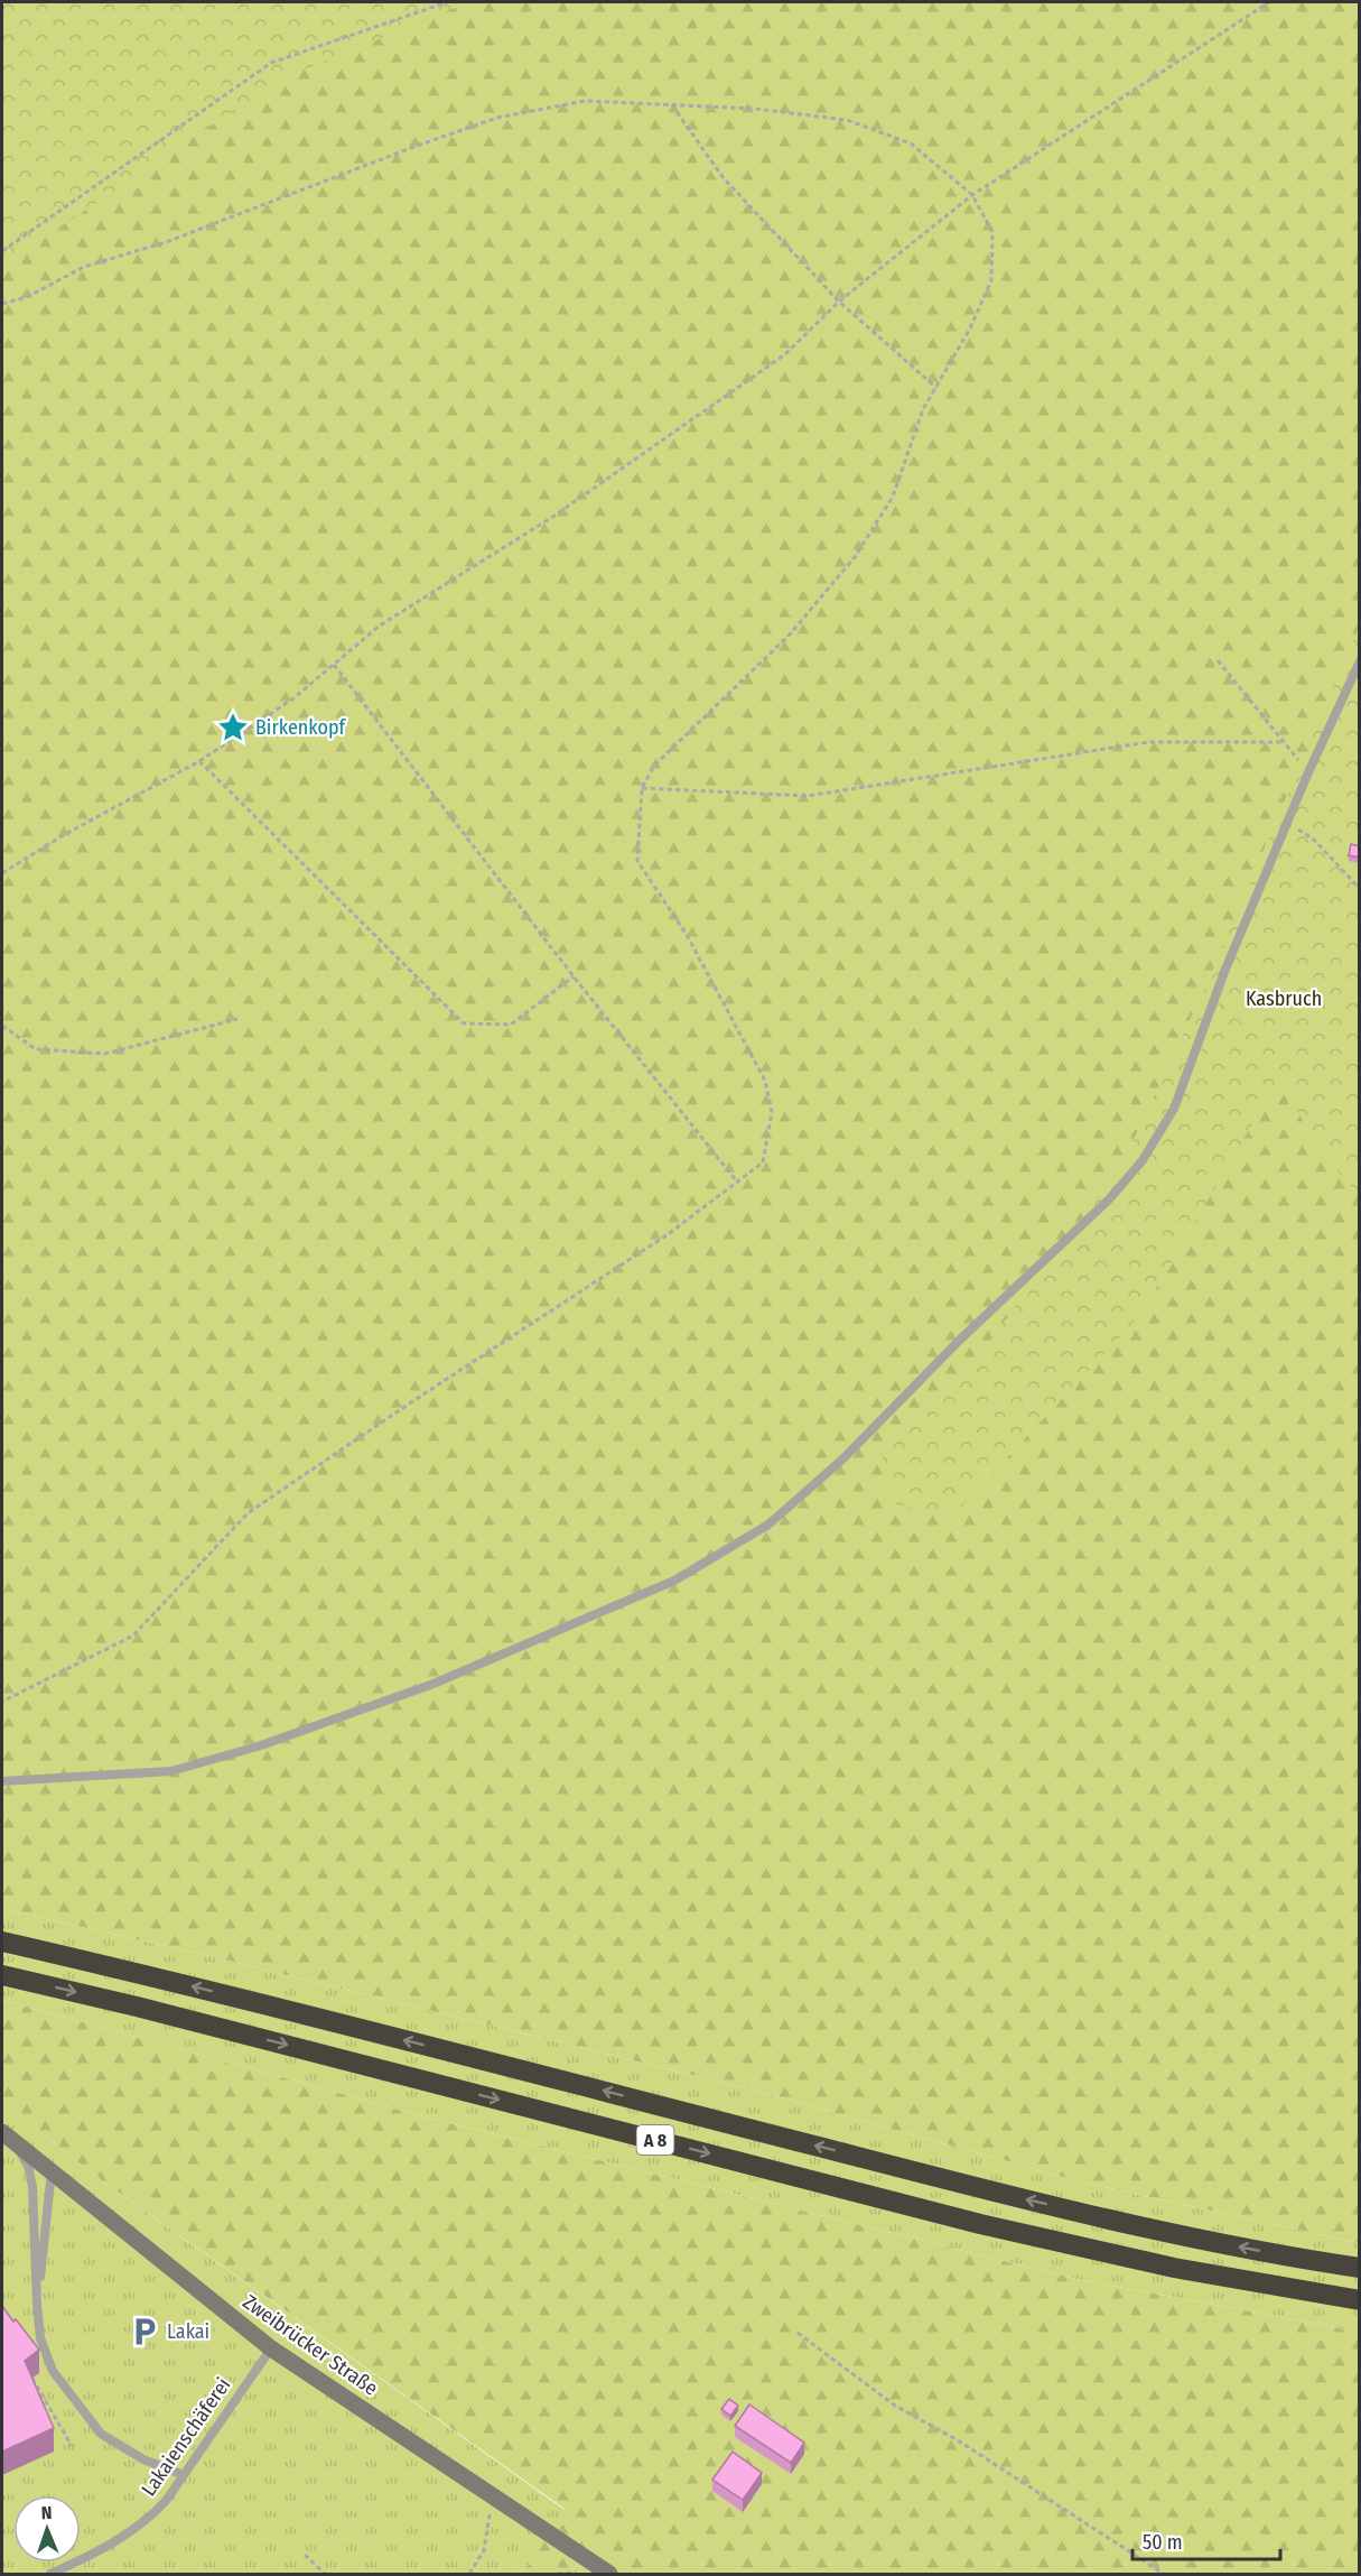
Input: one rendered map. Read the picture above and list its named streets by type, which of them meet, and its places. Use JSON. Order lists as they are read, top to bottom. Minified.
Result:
{"streets":{"highway":["A 8"],"main road":["Zweibrücker Straße"],"lane":["Lakaienschäferei"]},"crossings":[["Zweibrücker Straße","Lakaienschäferei"]],"parks":["Kasbruch"],"places":{"place":["Birkenkopf"],"parking":["Lakai"]},"scale_bar":"50 m","north":"top"}
